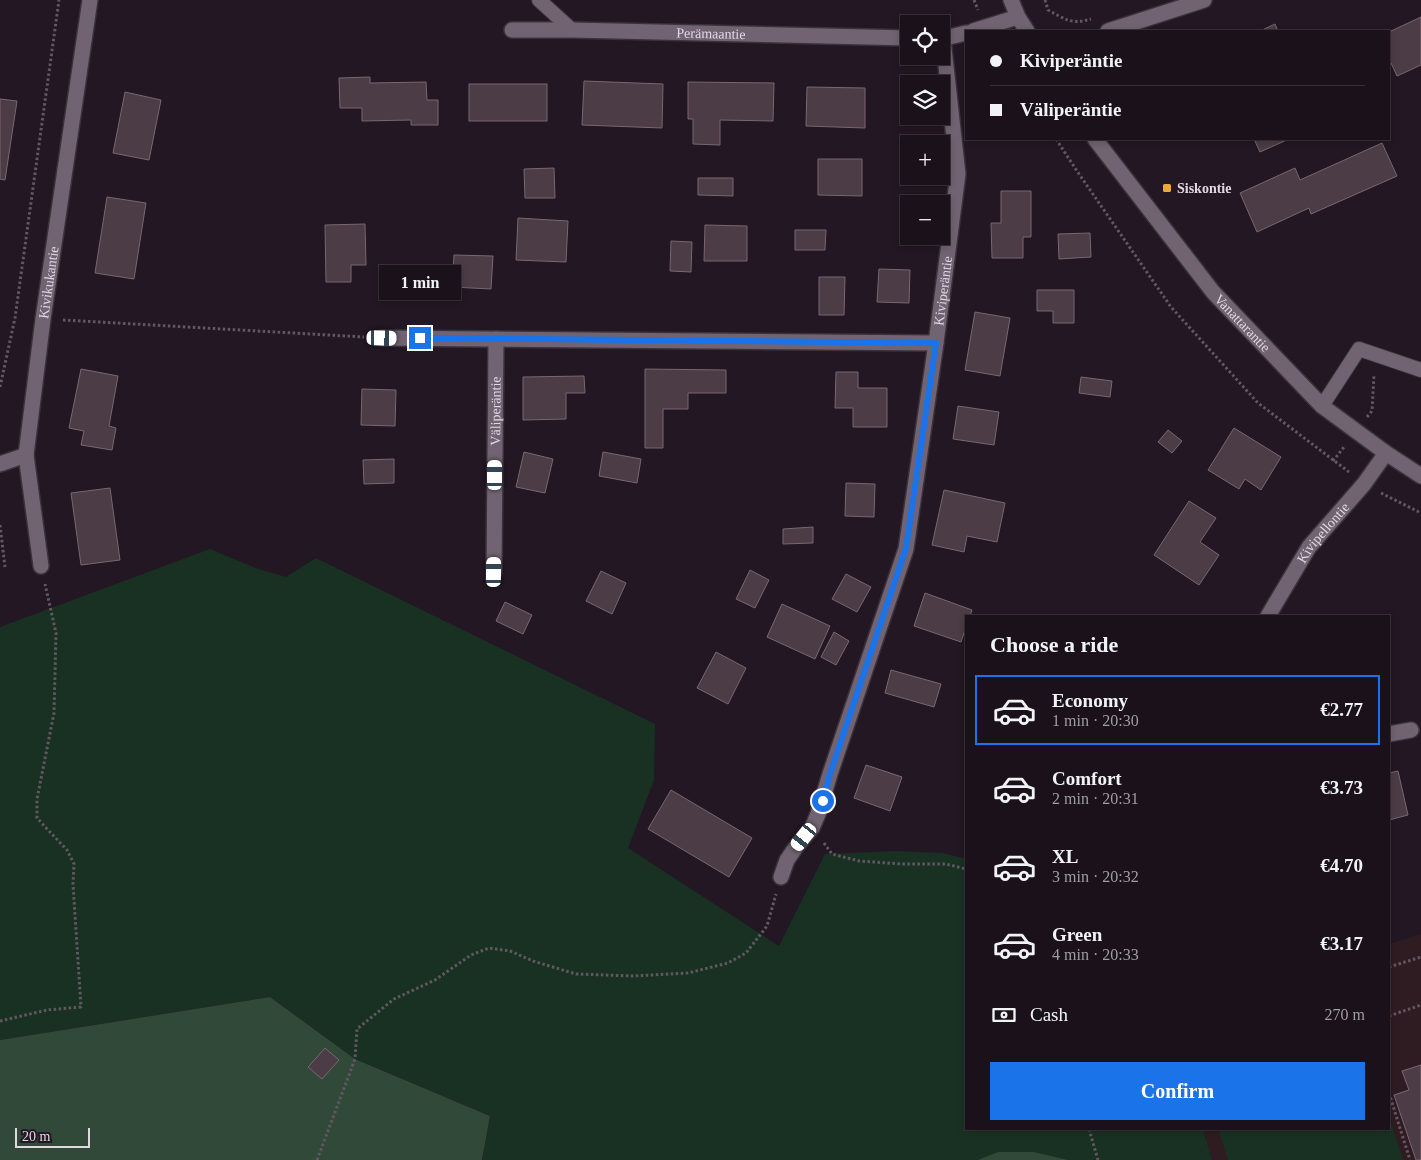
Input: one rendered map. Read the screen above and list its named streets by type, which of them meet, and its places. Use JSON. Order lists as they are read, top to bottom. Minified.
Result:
{"streets":{"street":["Perämaantie","Kivikukantie","Kiviperäntie","Vanattarantie","Väliperäntie","Kivipellontie"]},"crossings":[["Vanattarantie","Kivipellontie"]],"places":{"transit":["Siskontie"]},"scale_bar":"20 m","page":{"map_buttons":["+","−"],"banner":["Kiviperäntie","Väliperäntie"],"bubble":"1 min","heading":"Choose a ride","list":[{"name":"Economy","note":"1 min · 20:30","value":"€2.77"},{"name":"Comfort","note":"2 min · 20:31","value":"€3.73"},{"name":"XL","note":"3 min · 20:32","value":"€4.70"},{"name":"Green","note":"4 min · 20:33","value":"€3.17"}],"pay":["Cash","270 m"],"buttons":"Confirm","scale":"20 m"}}
